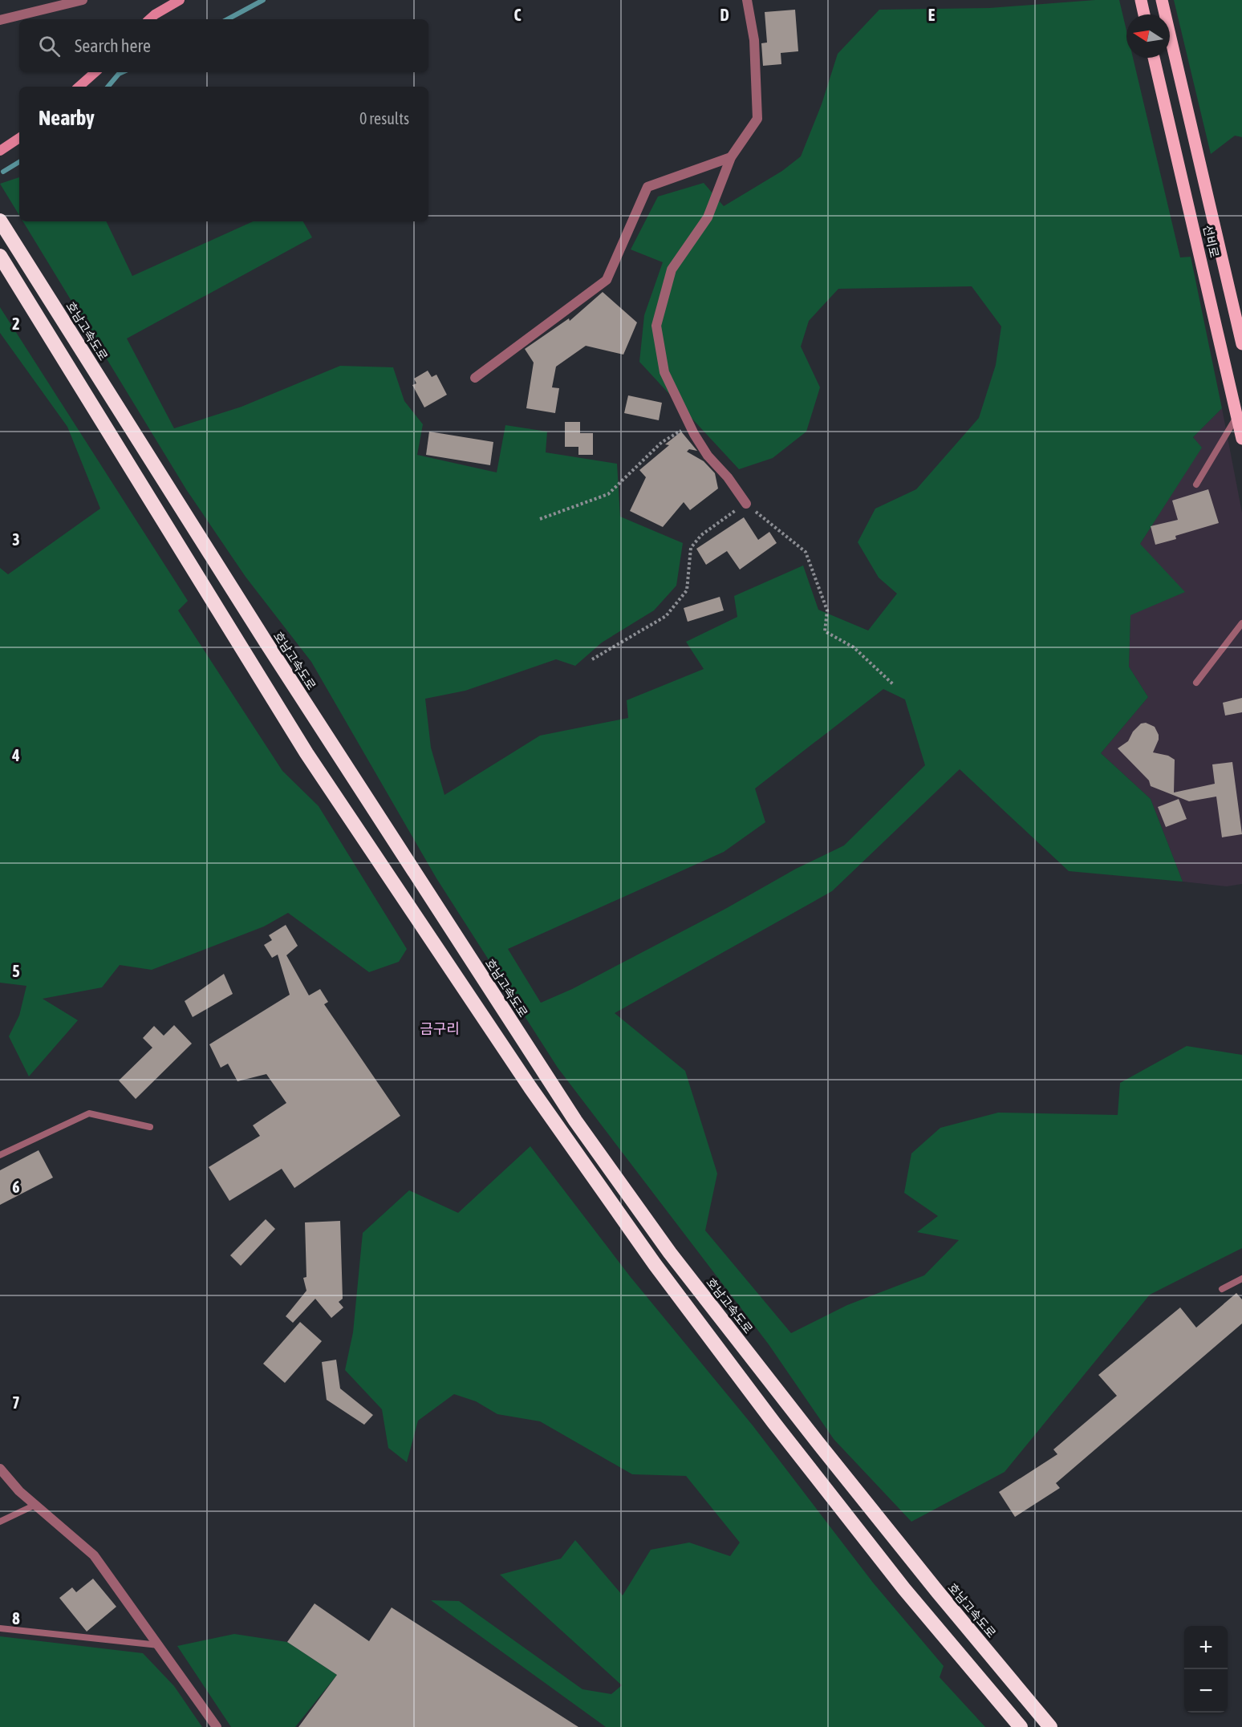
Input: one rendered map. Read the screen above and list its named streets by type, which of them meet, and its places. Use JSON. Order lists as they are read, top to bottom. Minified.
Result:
{"streets":{"highway":["호남고속도로"],"main road":["선비로"]},"districts":["금구리"],"north":"left","page":{"search":"Search here","heading":["Nearby","0 results"],"map_buttons":["+","−"]},"grid":{"columns":["C","D","E"],"rows":["2","3","4","5","6","7","8"]}}
